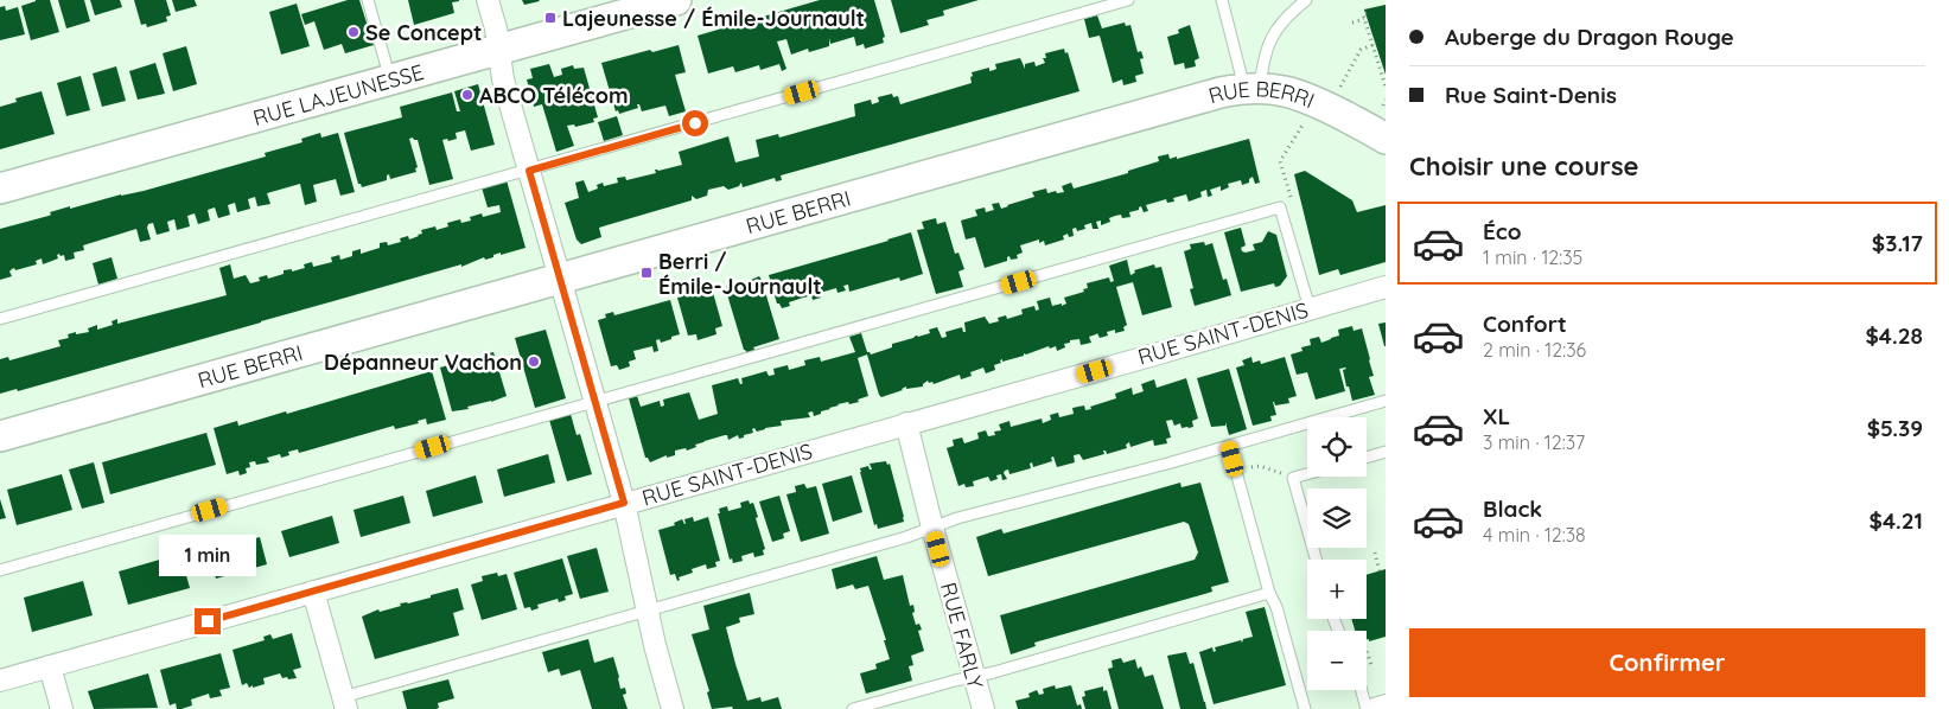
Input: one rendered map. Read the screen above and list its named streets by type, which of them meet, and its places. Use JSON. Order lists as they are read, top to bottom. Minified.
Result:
{"streets":{"main road":["RUE LAJEUNESSE","RUE BERRI"],"street":["RUE SAINT-DENIS","RUE FARLY"]},"crossings":[["RUE SAINT-DENIS","RUE FARLY"]],"places":{"transit":["Lajeunesse / Émile-Journault","Berri / Émile-Journault"],"other":["Se Concept","ABCO Télécom","Dépanneur Vachon"]},"page":{"banner":["Auberge du Dragon Rouge","Rue Saint-Denis"],"heading":"Choisir une course","list":[{"name":"Éco","note":"1 min · 12:35","value":"$3.17"},{"name":"Confort","note":"2 min · 12:36","value":"$4.28"},{"name":"XL","note":"3 min · 12:37","value":"$5.39"},{"name":"Black","note":"4 min · 12:38","value":"$4.21"}],"map_buttons":["+","−"],"bubble":"1 min","buttons":"Confirmer"}}
